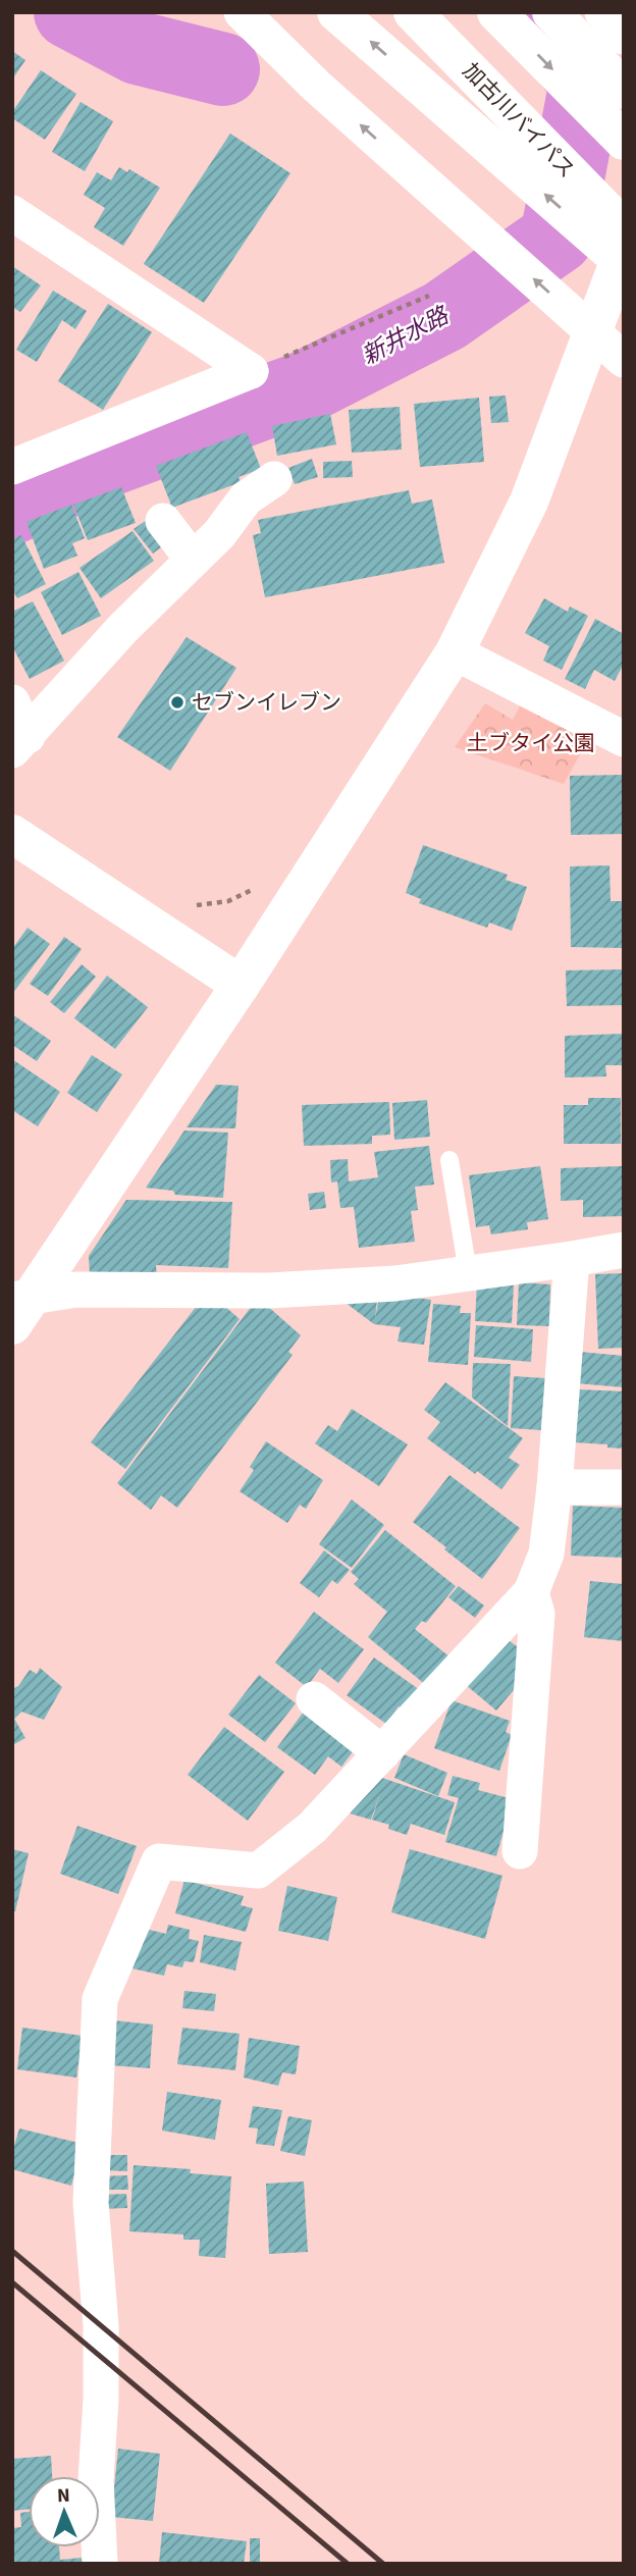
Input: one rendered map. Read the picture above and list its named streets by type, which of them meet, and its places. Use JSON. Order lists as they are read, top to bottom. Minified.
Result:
{"streets":{"main road":["加古川バイパス"]},"water":["新井水路"],"parks":["土ブタイ公園"],"places":["セブンイレブン"],"north":"top"}
